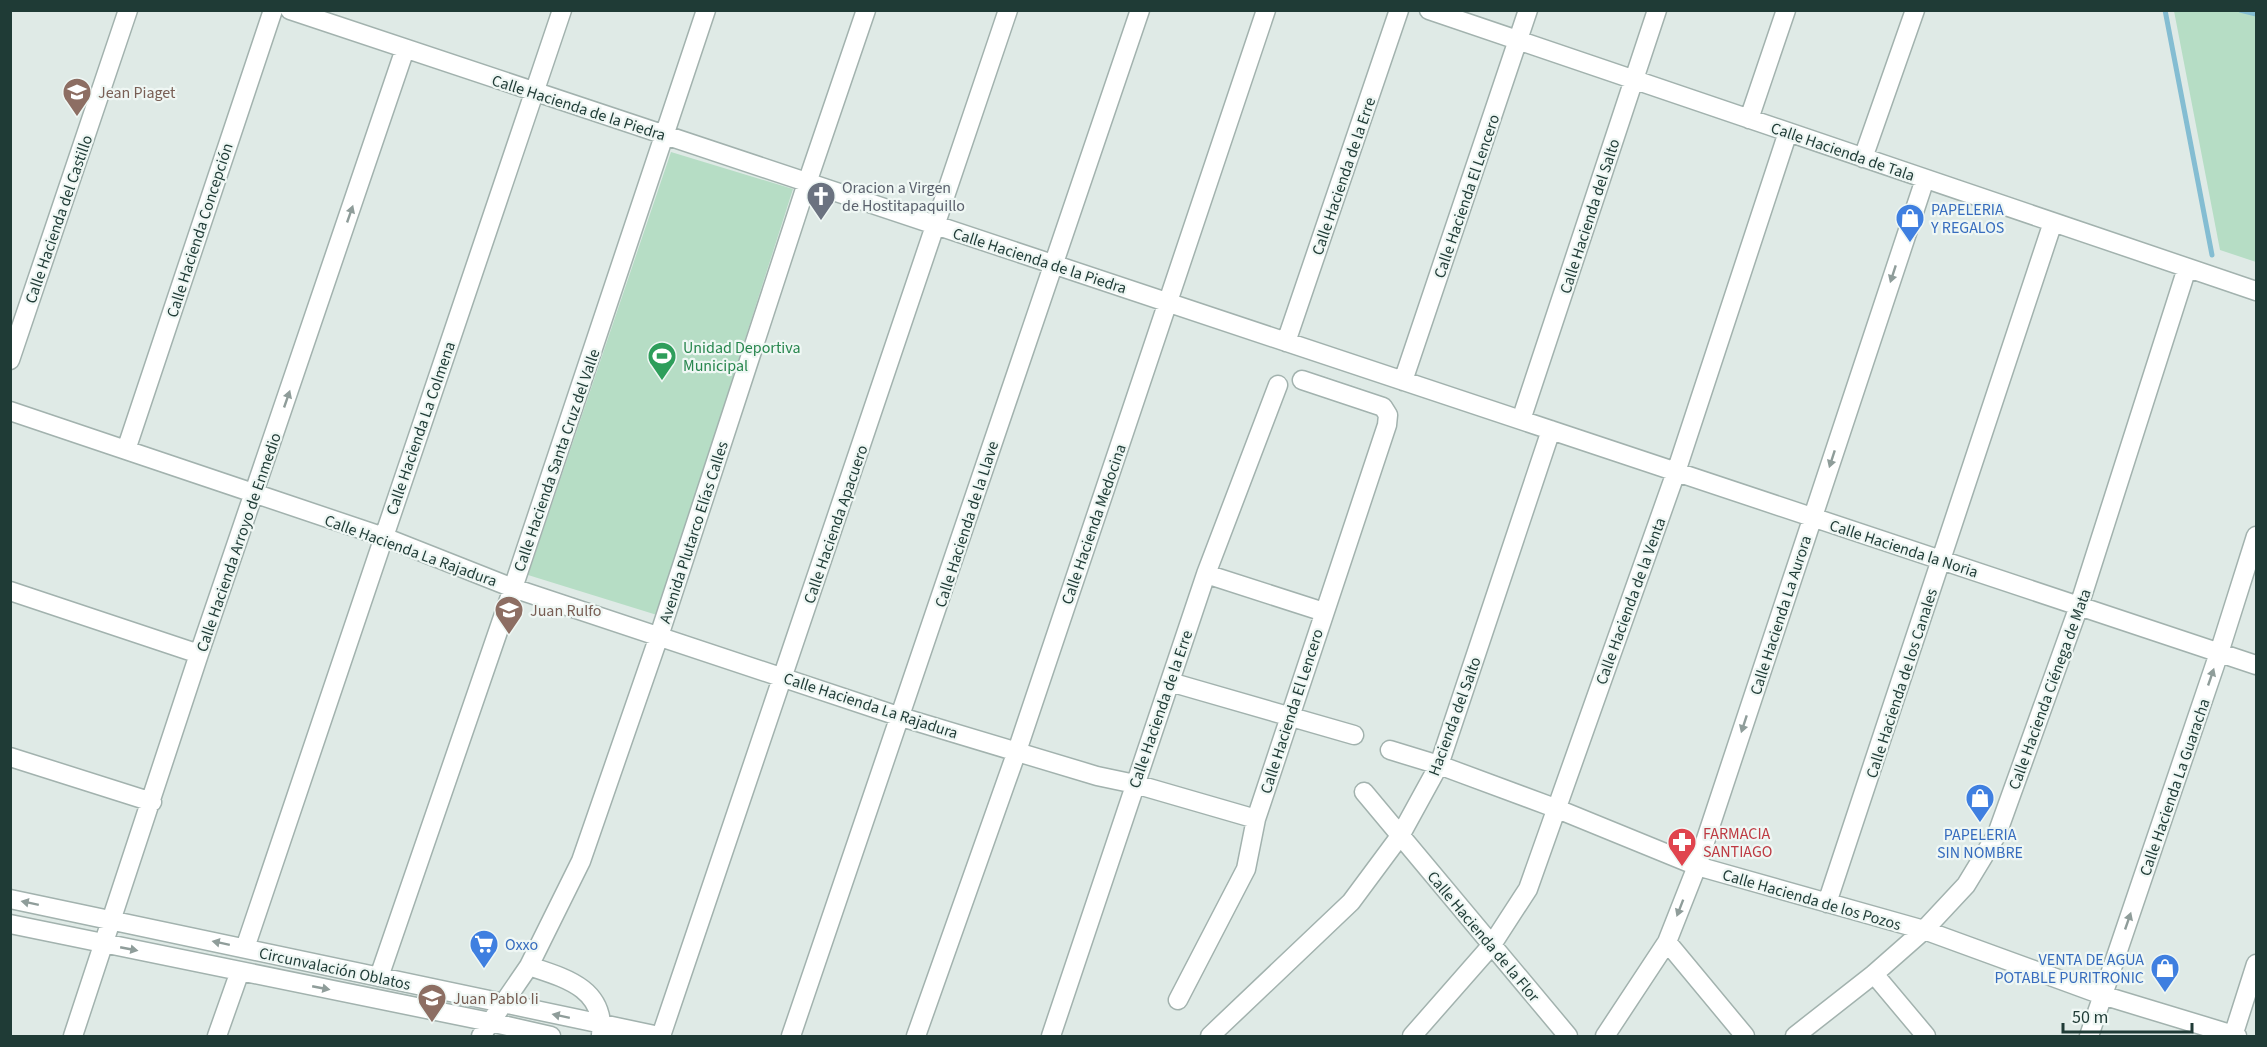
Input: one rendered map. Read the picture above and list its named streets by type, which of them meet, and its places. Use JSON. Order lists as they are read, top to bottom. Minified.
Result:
{"streets":{"street":["Calle Hacienda de la Piedra","Calle Hacienda de Tala","Calle Hacienda de la Erre","Calle Hacienda El Lencero","Calle Hacienda del Salto","Calle Hacienda del Castillo","Calle Hacienda Concepción","Calle Hacienda La Colmena","Calle Hacienda Santa Cruz del Valle","Calle Hacienda Apacuero","Calle Hacienda de la Llave","Calle Hacienda Medocina","Avenida Plutarco Elías Calles","Calle Hacienda Arroyo de Enmedio","Calle Hacienda la Noria","Calle Hacienda La Rajadura","Calle Hacienda de la Venta","Calle Hacienda La Aurora","Calle Hacienda de los Canales","Calle Hacienda Ciénega de Mata","Hacienda del Salto","Calle Hacienda La Guaracha","Calle Hacienda de los Pozos","Calle Hacienda de la Flor","Circunvalación Oblatos"]},"crossings":[["Calle Hacienda de la Piedra","Calle Hacienda de la Erre"],["Calle Hacienda de la Piedra","Calle Hacienda El Lencero"],["Calle Hacienda de la Piedra","Calle Hacienda del Salto"],["Calle Hacienda de la Piedra","Calle Hacienda La Colmena"],["Calle Hacienda de la Piedra","Calle Hacienda Santa Cruz del Valle"],["Calle Hacienda de la Piedra","Calle Hacienda Apacuero"],["Calle Hacienda de la Piedra","Calle Hacienda de la Llave"],["Calle Hacienda de la Piedra","Calle Hacienda Medocina"],["Calle Hacienda de la Piedra","Avenida Plutarco Elías Calles"],["Calle Hacienda de la Piedra","Calle Hacienda Arroyo de Enmedio"],["Calle Hacienda de la Piedra","Calle Hacienda la Noria"],["Calle Hacienda de la Piedra","Hacienda del Salto"],["Calle Hacienda de Tala","Calle Hacienda El Lencero"],["Calle Hacienda de Tala","Calle Hacienda del Salto"],["Calle Hacienda de Tala","Calle Hacienda de la Venta"],["Calle Hacienda de Tala","Calle Hacienda La Aurora"],["Calle Hacienda de Tala","Calle Hacienda de los Canales"],["Calle Hacienda de Tala","Calle Hacienda Ciénega de Mata"],["Calle Hacienda de la Erre","Calle Hacienda La Rajadura"],["Calle Hacienda El Lencero","Calle Hacienda La Rajadura"],["Calle Hacienda Concepción","Calle Hacienda La Rajadura"],["Calle Hacienda La Colmena","Calle Hacienda La Rajadura"],["Calle Hacienda La Colmena","Circunvalación Oblatos"],["Calle Hacienda Santa Cruz del Valle","Calle Hacienda La Rajadura"],["Calle Hacienda Santa Cruz del Valle","Circunvalación Oblatos"],["Calle Hacienda Apacuero","Calle Hacienda La Rajadura"],["Calle Hacienda Apacuero","Circunvalación Oblatos"],["Calle Hacienda de la Llave","Calle Hacienda La Rajadura"],["Calle Hacienda Medocina","Calle Hacienda La Rajadura"],["Avenida Plutarco Elías Calles","Calle Hacienda La Rajadura"],["Avenida Plutarco Elías Calles","Circunvalación Oblatos"],["Calle Hacienda Arroyo de Enmedio","Calle Hacienda La Rajadura"],["Calle Hacienda Arroyo de Enmedio","Circunvalación Oblatos"],["Calle Hacienda la Noria","Calle Hacienda de la Venta"],["Calle Hacienda la Noria","Calle Hacienda La Aurora"],["Calle Hacienda la Noria","Calle Hacienda de los Canales"],["Calle Hacienda la Noria","Calle Hacienda Ciénega de Mata"],["Calle Hacienda la Noria","Hacienda del Salto"],["Calle Hacienda la Noria","Calle Hacienda La Guaracha"],["Calle Hacienda de la Venta","Calle Hacienda de los Pozos"],["Calle Hacienda de la Venta","Calle Hacienda de la Flor"],["Calle Hacienda La Aurora","Calle Hacienda de los Pozos"],["Calle Hacienda de los Canales","Calle Hacienda de los Pozos"],["Calle Hacienda Ciénega de Mata","Calle Hacienda de los Pozos"],["Hacienda del Salto","Calle Hacienda de los Pozos"],["Hacienda del Salto","Calle Hacienda de la Flor"],["Calle Hacienda La Guaracha","Calle Hacienda de los Pozos"]],"one_way":["Calle Hacienda Arroyo de Enmedio","Calle Hacienda La Aurora","Calle Hacienda La Guaracha"],"places":{"school or university":["Jean Piaget","Juan Rulfo","Juan Pablo Ii"],"church":["Oracion a Virgen de Hostitapaquillo"],"shop":["PAPELERIA Y REGALOS","PAPELERIA SIN NOMBRE","VENTA DE AGUA POTABLE PURITRONIC"],"sports":["Unidad Deportiva Municipal"],"pharmacy":["FARMACIA SANTIAGO"],"supermarket":["Oxxo"]},"scale_bar":"50 m"}
